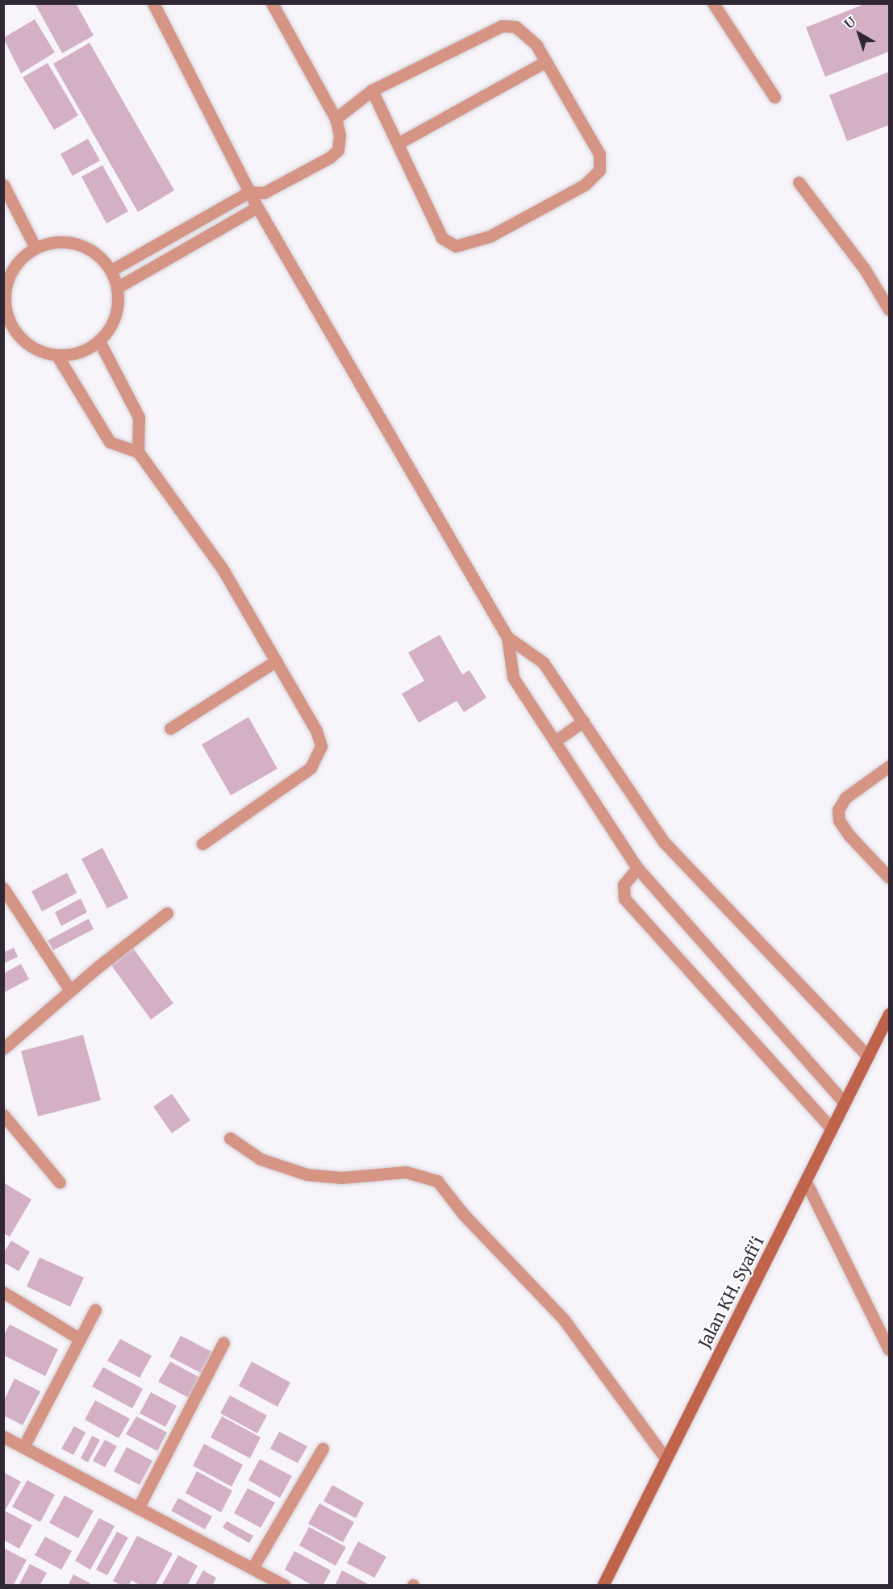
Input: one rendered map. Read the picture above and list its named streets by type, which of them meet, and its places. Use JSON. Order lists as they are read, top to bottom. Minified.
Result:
{"streets":{"main road":["Jalan KH. Syafi'i"]},"north":"top left"}
